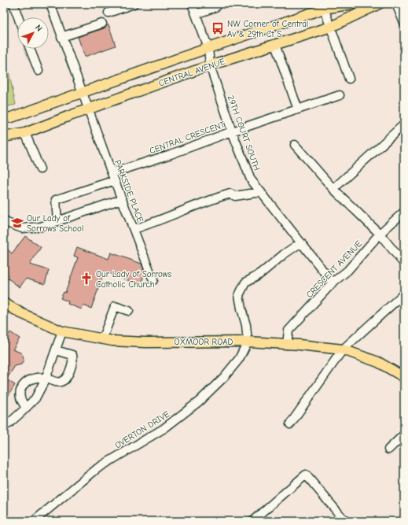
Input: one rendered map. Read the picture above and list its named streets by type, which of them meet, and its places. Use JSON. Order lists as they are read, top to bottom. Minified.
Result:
{"streets":{"main road":["CENTRAL AVENUE","OXMOOR ROAD"],"street":["29TH COURT SOUTH","CENTRAL CRESCENT","PARKSIDE PLACE","CRESCENT AVENUE","OVERTON DRIVE"]},"crossings":[["CENTRAL AVENUE","29TH COURT SOUTH"],["CENTRAL AVENUE","PARKSIDE PLACE"],["29TH COURT SOUTH","CENTRAL CRESCENT"],["29TH COURT SOUTH","CRESCENT AVENUE"],["CENTRAL CRESCENT","PARKSIDE PLACE"],["CRESCENT AVENUE","OXMOOR ROAD"],["OXMOOR ROAD","OVERTON DRIVE"]],"places":{"bus stop":["NW Corner of Central Av & 29th Ct S"],"school or university":["Our Lady of Sorrows School"],"church":["Our Lady of Sorrows Catholic Church"]},"north":"top right"}
